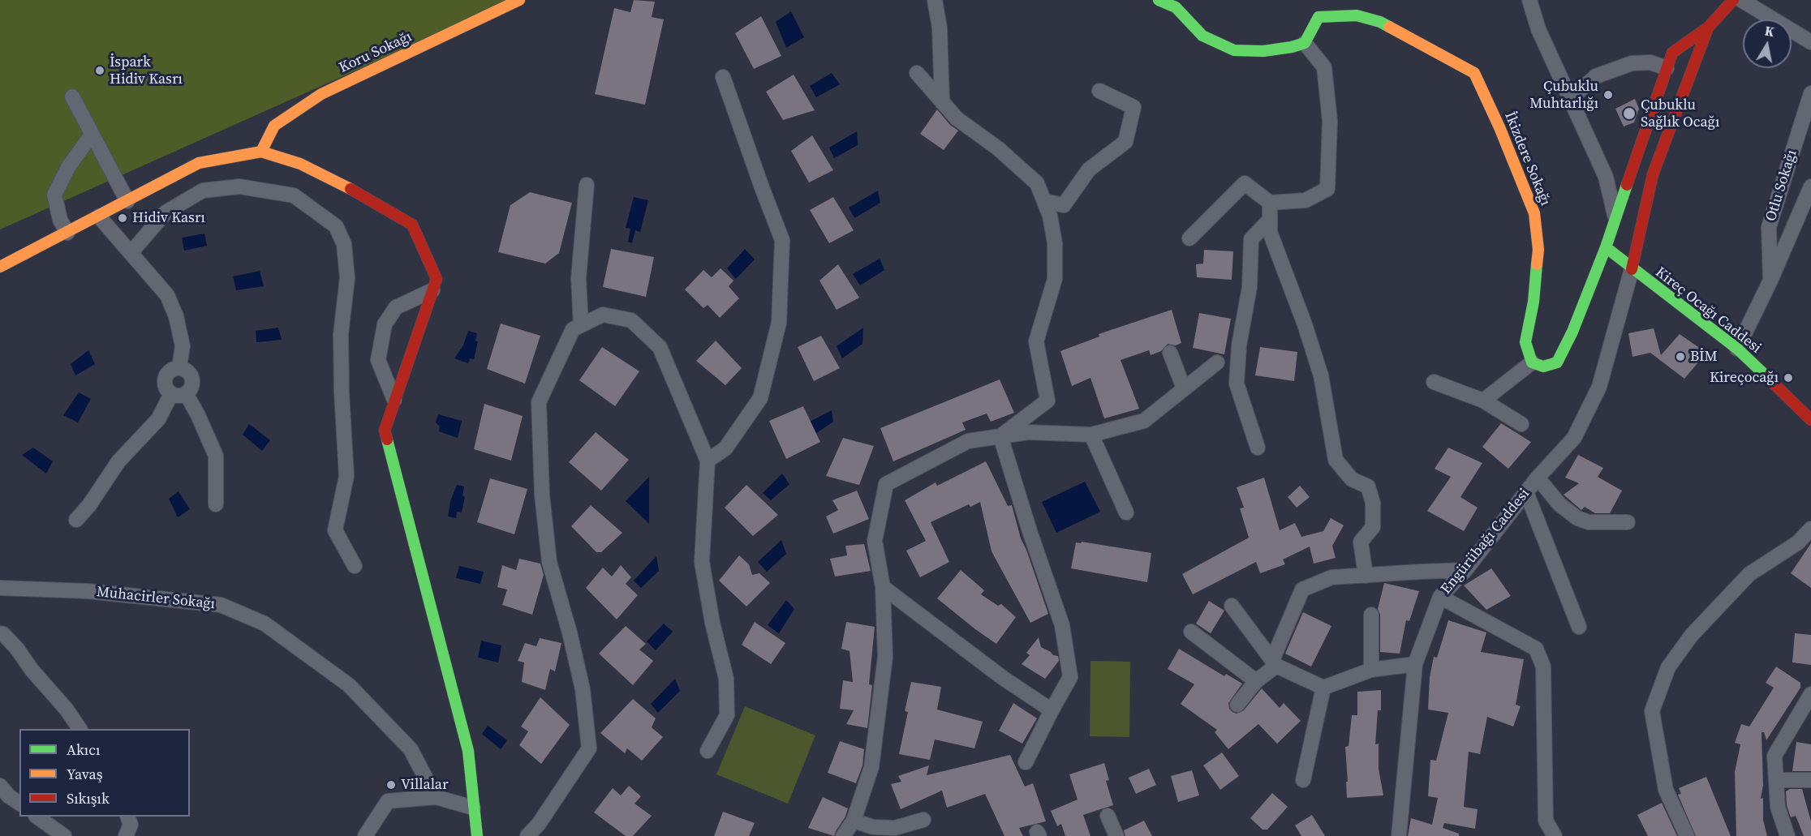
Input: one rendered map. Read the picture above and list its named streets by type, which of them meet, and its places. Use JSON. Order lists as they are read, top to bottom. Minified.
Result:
{"streets":{"street":["Koru Sokağı","İkizdere Sokağı","Otlu Sokağı","Kireç Ocağı Caddesi","Engürübağı Caddesi","Muhacirler Sokağı"]},"crossings":[["Kireç Ocağı Caddesi","Engürübağı Caddesi"]],"places":["İspark Hidiv Kasrı","Çubuklu Muhtarlığı","Çubuklu Sağlık Ocağı","Hidiv Kasrı","BİM","Kireçocağı","Villalar"],"legend":["Akıcı","Yavaş","Sıkışık"],"north":"top"}
